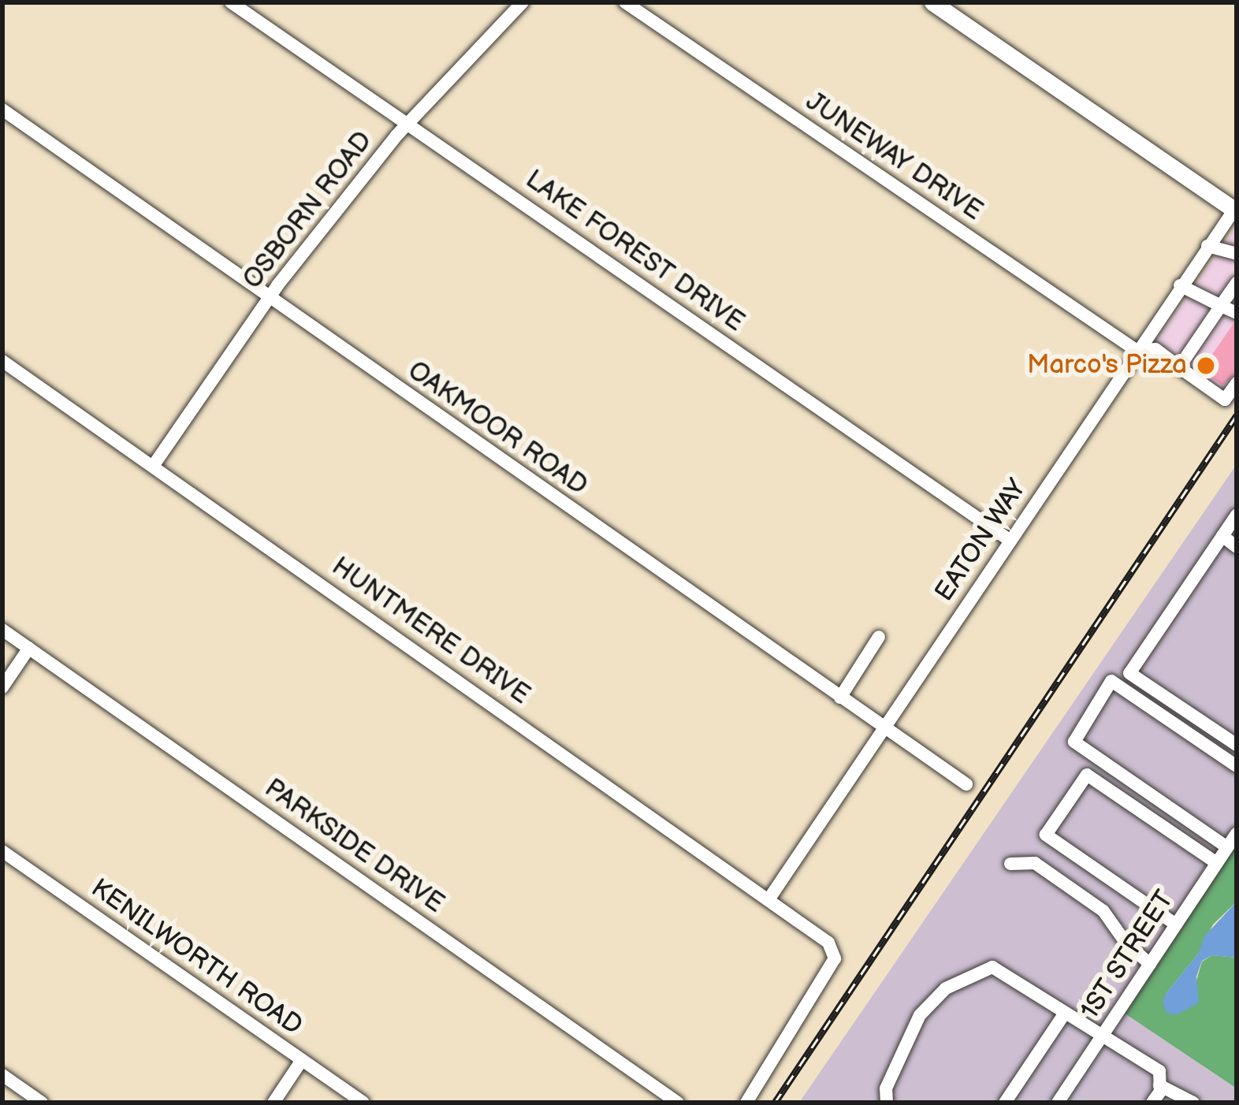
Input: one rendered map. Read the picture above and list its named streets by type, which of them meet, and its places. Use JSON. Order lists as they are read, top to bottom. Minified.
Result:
{"streets":{"street":["JUNEWAY DRIVE","OSBORN ROAD","LAKE FOREST DRIVE","OAKMOOR ROAD","EATON WAY","HUNTMERE DRIVE","PARKSIDE DRIVE","1ST STREET","KENILWORTH ROAD"]},"crossings":[["JUNEWAY DRIVE","EATON WAY"],["OSBORN ROAD","LAKE FOREST DRIVE"],["OSBORN ROAD","OAKMOOR ROAD"],["OSBORN ROAD","HUNTMERE DRIVE"],["LAKE FOREST DRIVE","EATON WAY"],["OAKMOOR ROAD","EATON WAY"],["EATON WAY","HUNTMERE DRIVE"]],"places":["Marco's Pizza"]}
